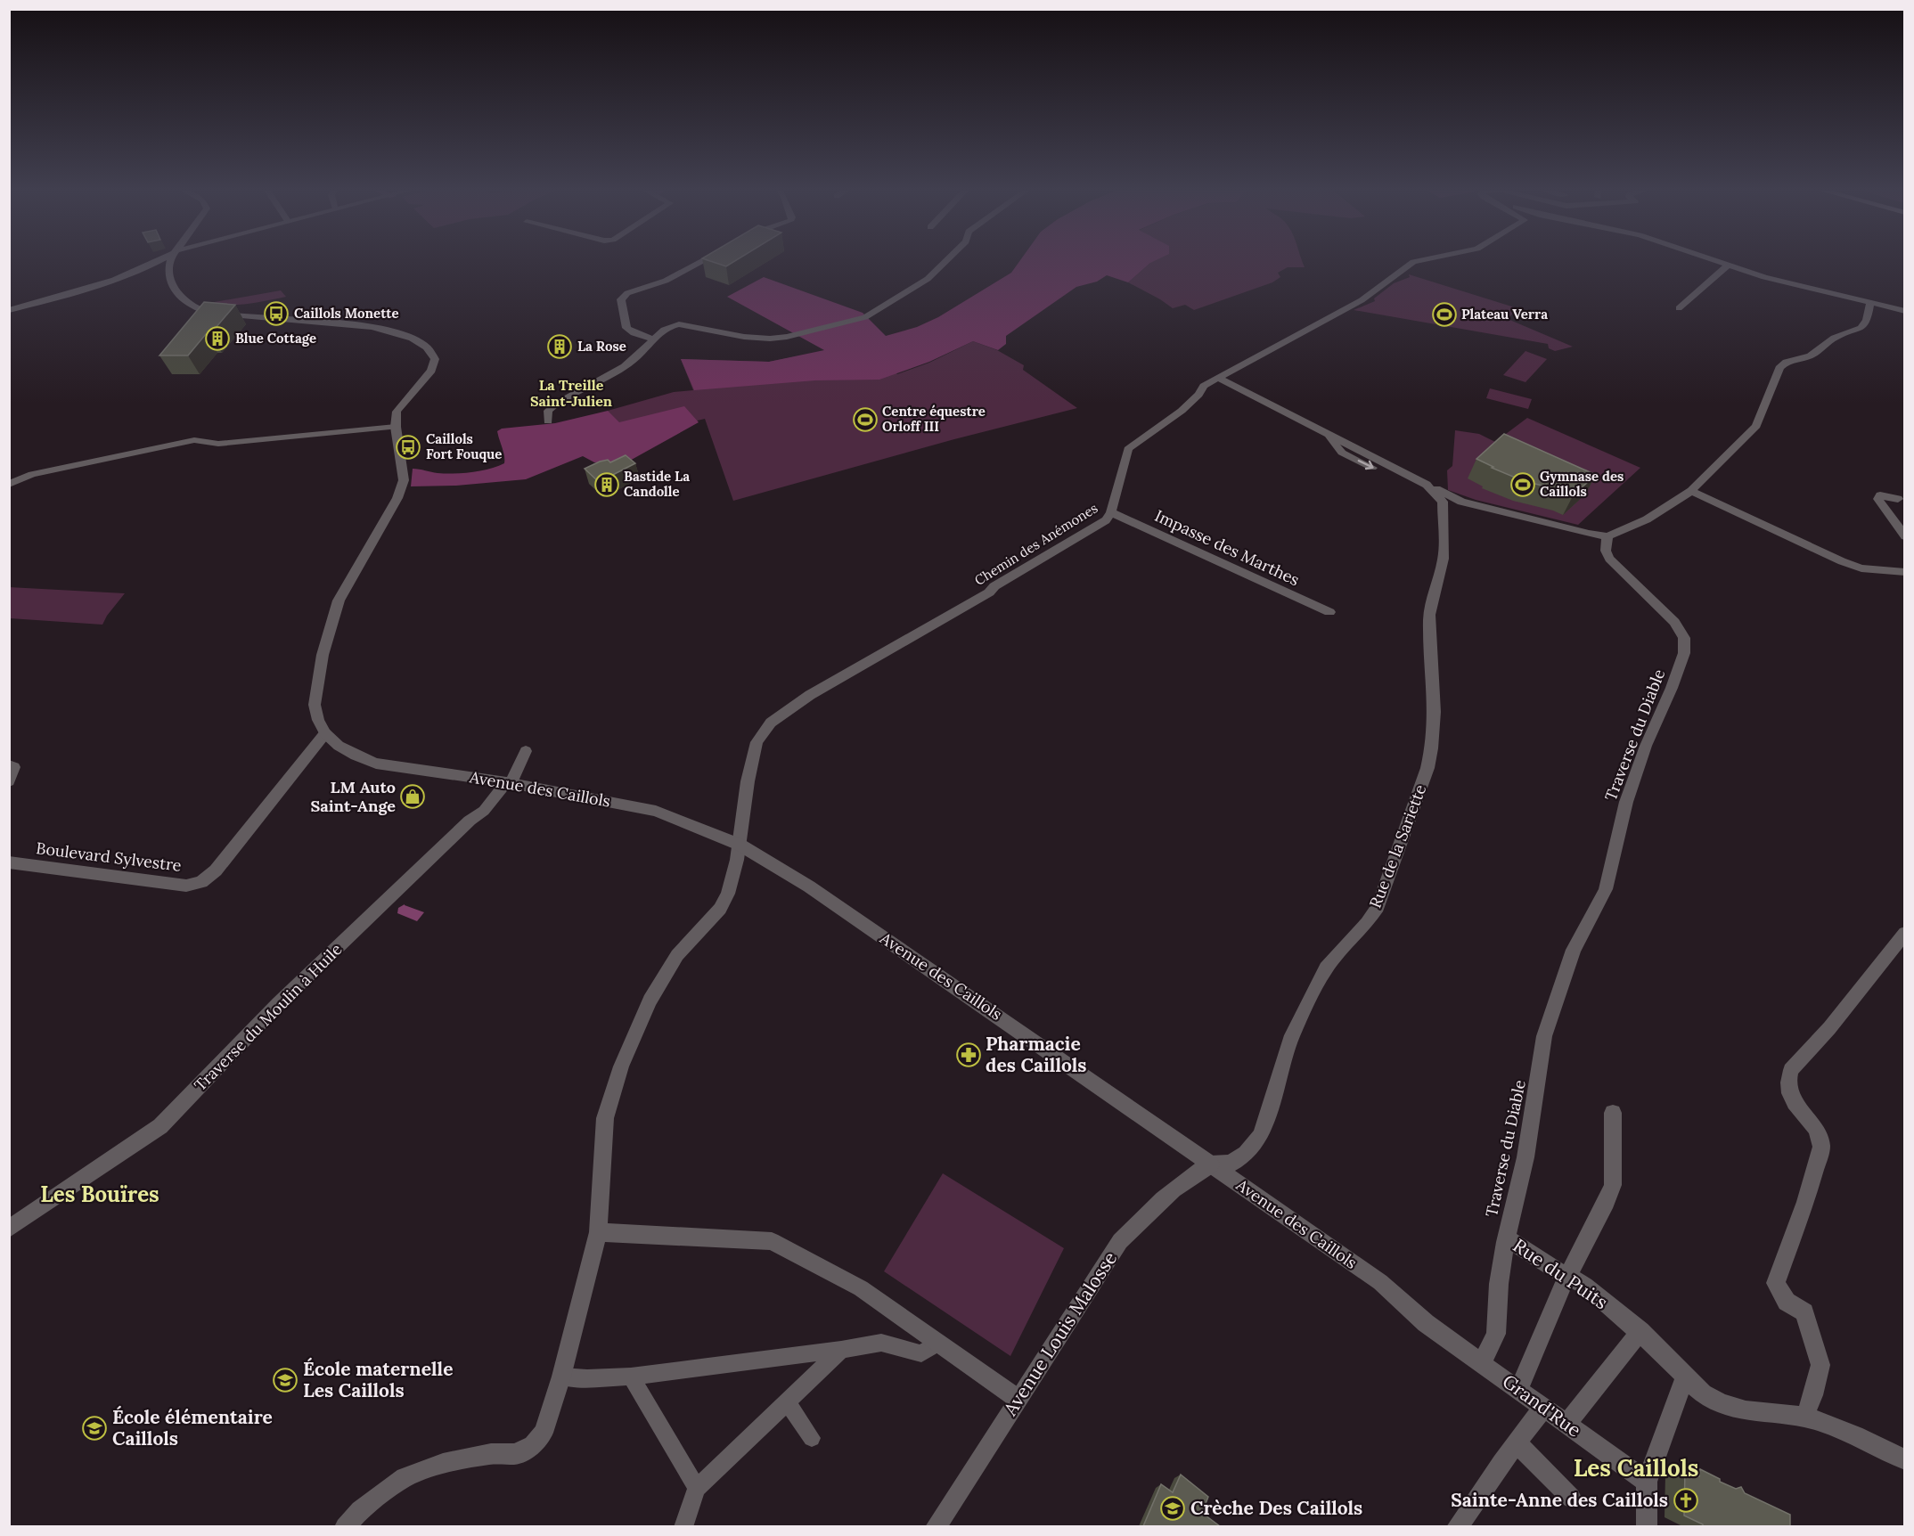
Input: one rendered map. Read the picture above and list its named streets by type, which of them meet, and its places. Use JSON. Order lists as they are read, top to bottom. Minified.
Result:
{"streets":{"street":["Chemin des Anémones","Impasse des Marthes","Traverse du Diable","Avenue des Caillols","Rue de la Sariette","Boulevard Sylvestre","Traverse du Moulin à Huile","Rue du Puits","Avenue Louis Malosse","Grand'Rue"]},"crossings":[["Chemin des Anémones","Impasse des Marthes"],["Chemin des Anémones","Avenue des Caillols"],["Traverse du Diable","Rue du Puits"],["Traverse du Diable","Grand'Rue"],["Avenue des Caillols","Rue de la Sariette"],["Avenue des Caillols","Boulevard Sylvestre"],["Avenue des Caillols","Traverse du Moulin à Huile"],["Avenue des Caillols","Avenue Louis Malosse"],["Avenue des Caillols","Grand'Rue"],["Rue de la Sariette","Avenue Louis Malosse"]],"districts":["La Treille Saint-Julien","Les Bouïres","Les Caillols"],"places":{"bus stop":["Caillols Monette","Caillols Fort Fouque"],"sports":["Plateau Verra","Centre équestre Orloff III","Gymnase des Caillols"],"building":["Blue Cottage","La Rose","Bastide La Candolle"],"shop":["LM Auto Saint-Ange"],"pharmacy":["Pharmacie des Caillols"],"school or university":["École maternelle Les Caillols","École élémentaire Caillols","Crèche Des Caillols"],"church":["Sainte-Anne des Caillols"]}}
